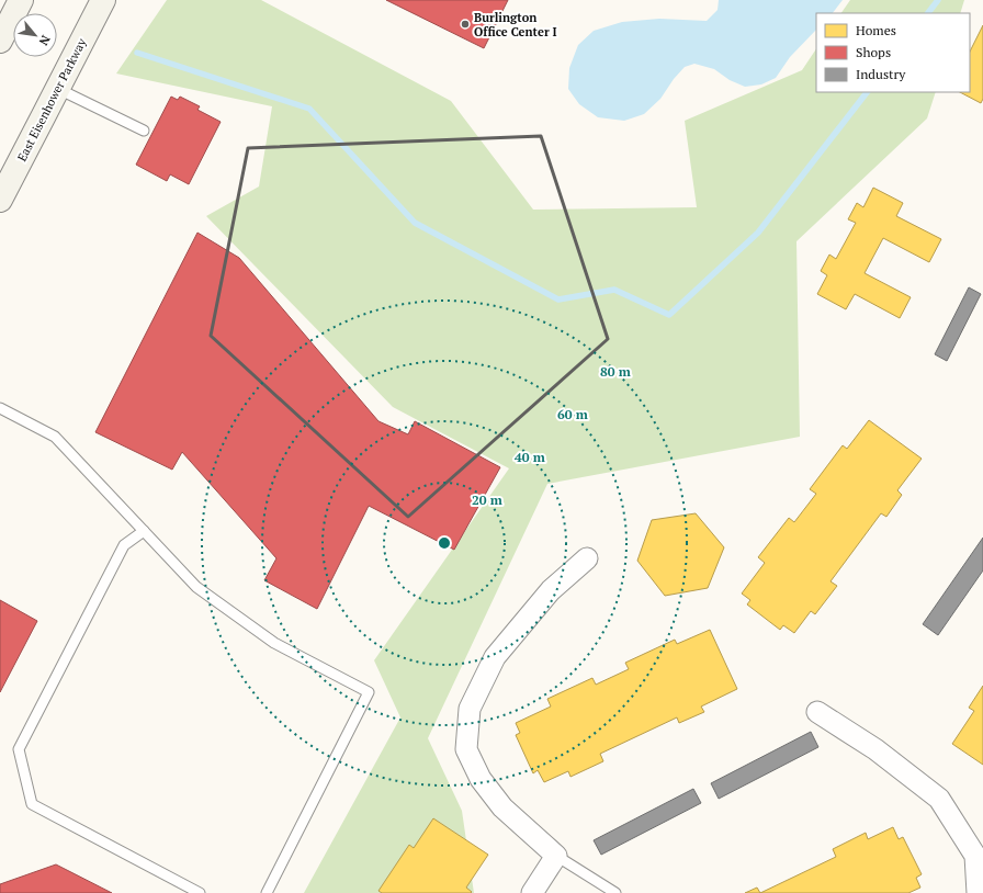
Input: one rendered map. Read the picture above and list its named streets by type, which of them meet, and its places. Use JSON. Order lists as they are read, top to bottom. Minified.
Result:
{"streets":{"main road":["East Eisenhower Parkway"]},"places":["Burlington Office Center I"],"legend":["Homes","Shops","Industry"],"north":"bottom right","rings":["80 m","60 m","40 m","20 m"]}
